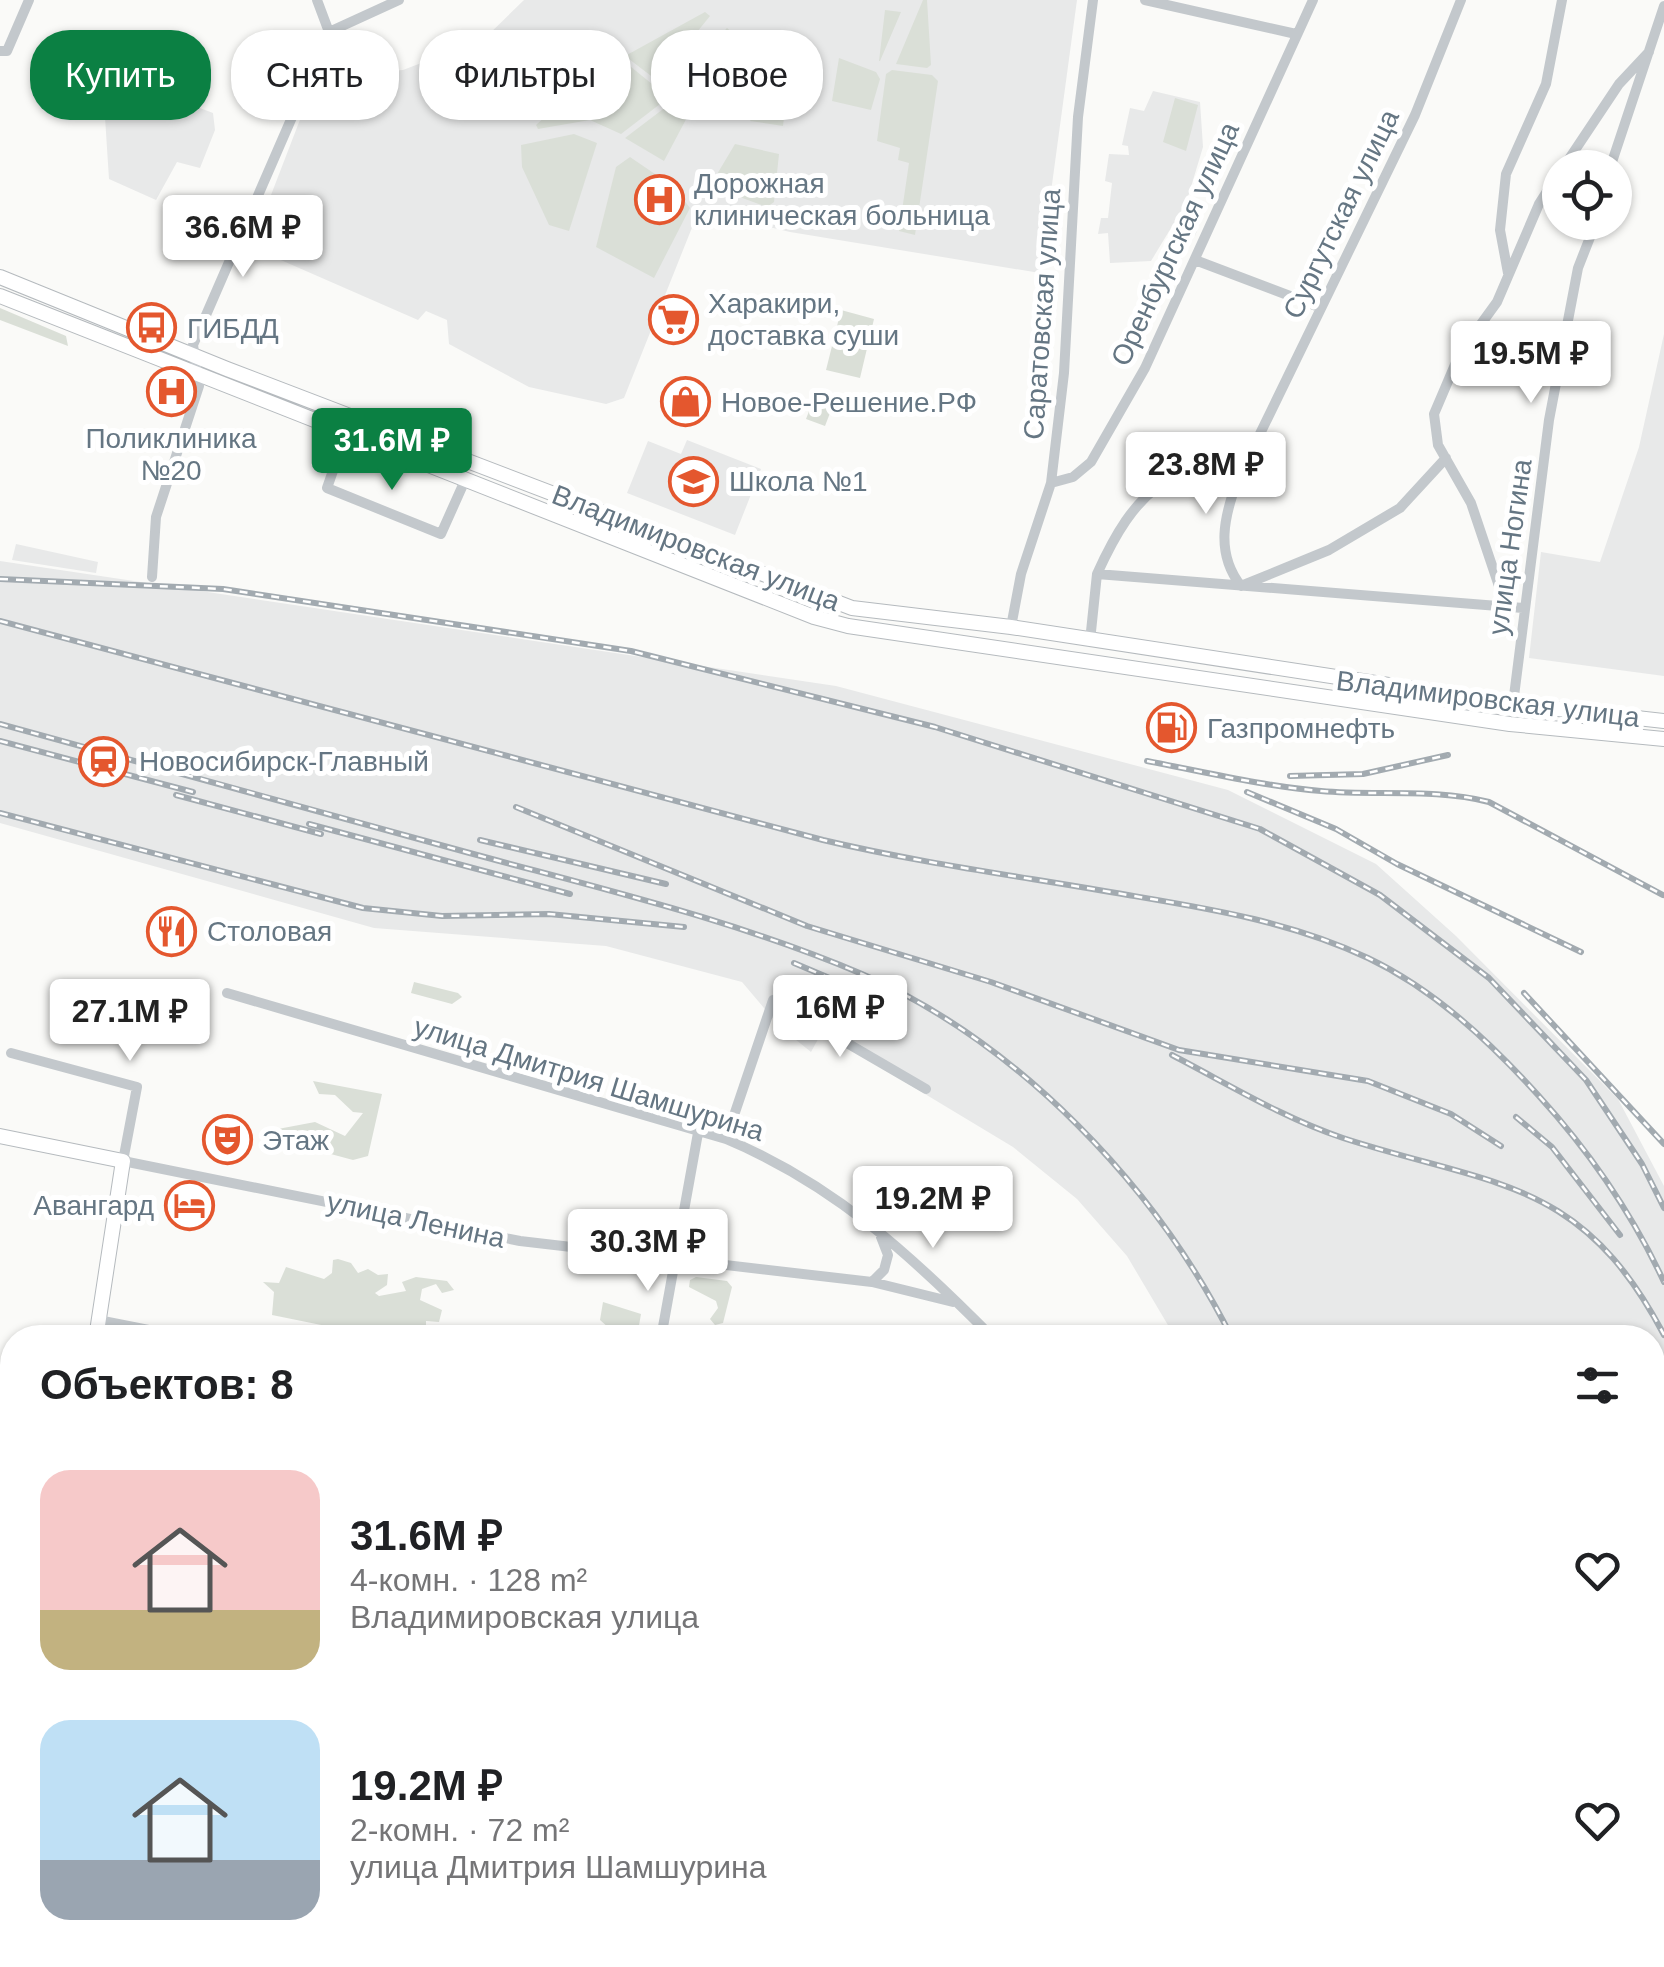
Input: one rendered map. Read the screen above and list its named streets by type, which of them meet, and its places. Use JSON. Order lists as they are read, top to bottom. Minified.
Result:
{"streets":{"main road":["Владимировская улица","улица Ленина"],"street":["Сургутская улица","Оренбургская улица","Саратовская улица","улица Ногина","улица Дмитрия Шамшурина"]},"crossings":[["Оренбургская улица","Саратовская улица"],["Саратовская улица","Владимировская улица"],["улица Ногина","Владимировская улица"],["улица Дмитрия Шамшурина","улица Ленина"]],"places":{"hospital":["Дорожная клиническая больница","Поликлиника №20"],"supermarket":["Харакири, доставка суши"],"bus stop":["ГИБДД"],"shop":["Новое-Решение.РФ"],"school or university":["Школа №1"],"fuel station":["Газпромнефть"],"station":["Новосибирск-Главный"],"restaurant":["Столовая"],"theatre":["Этаж"],"hotel":["Авангард"]},"page":{"chip":["Купить","Снять","Фильтры","Новое"],"price":["36.6M ₽","19.5M ₽","31.6M ₽","23.8M ₽","16M ₽","27.1M ₽","19.2M ₽","30.3M ₽"],"heading":"Объектов: 8","list":[{"name":"31.6M ₽","note":"4-комн. · 128 m² · Владимировская улица"},{"name":"19.2M ₽","note":"2-комн. · 72 m² · улица Дмитрия Шамшурина"}]}}
